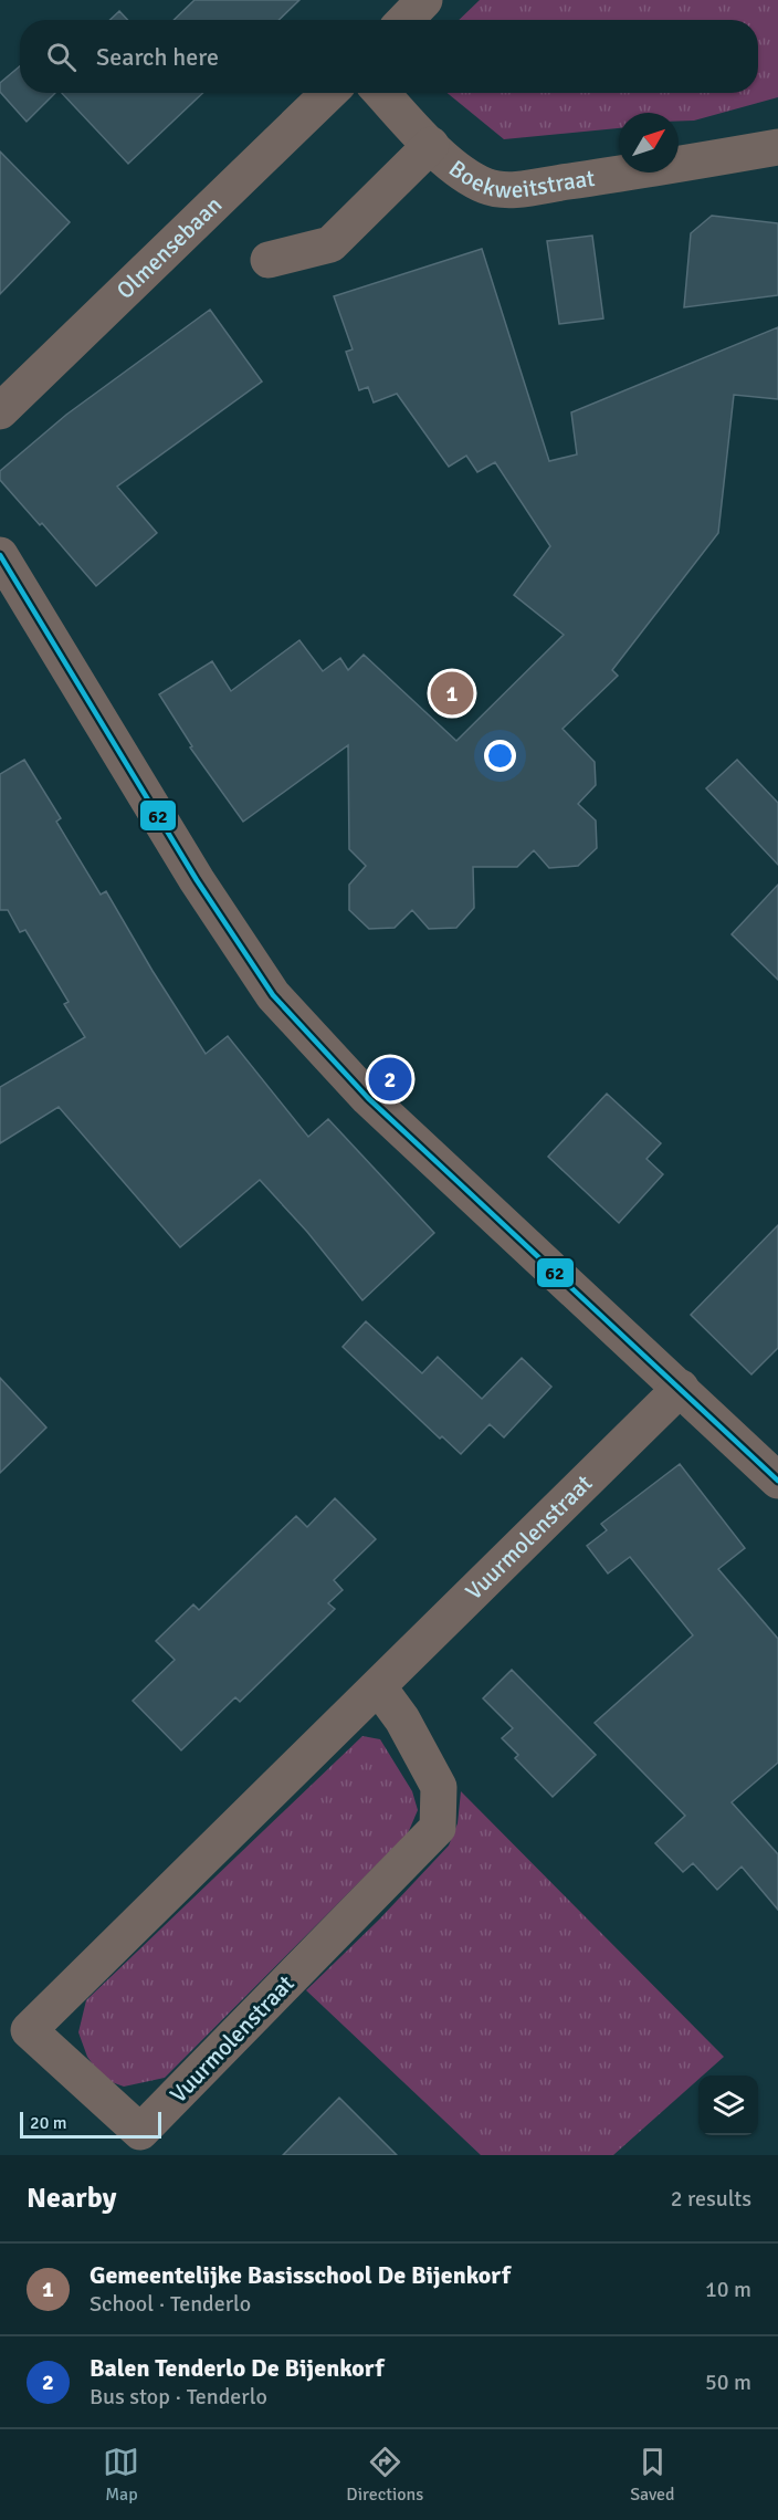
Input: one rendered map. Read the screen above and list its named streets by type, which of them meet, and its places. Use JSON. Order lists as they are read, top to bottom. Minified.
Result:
{"streets":{"street":["Boekweitstraat","Olmensebaan","Vuurmolenstraat"]},"lines":["transit line 62"],"scale_bar":"20 m","north":"top right","page":{"search":"Search here","pins":["1","2"],"scale":"20 m","heading":["Nearby","2 results"],"list":[{"mark":"1","name":"Gemeentelijke Basisschool De Bijenkorf","note":"School · Tenderlo","value":"10 m"},{"mark":"2","name":"Balen Tenderlo De Bijenkorf","note":"Bus stop · Tenderlo","value":"50 m"}],"nav":["Map","Directions","Saved"]}}
